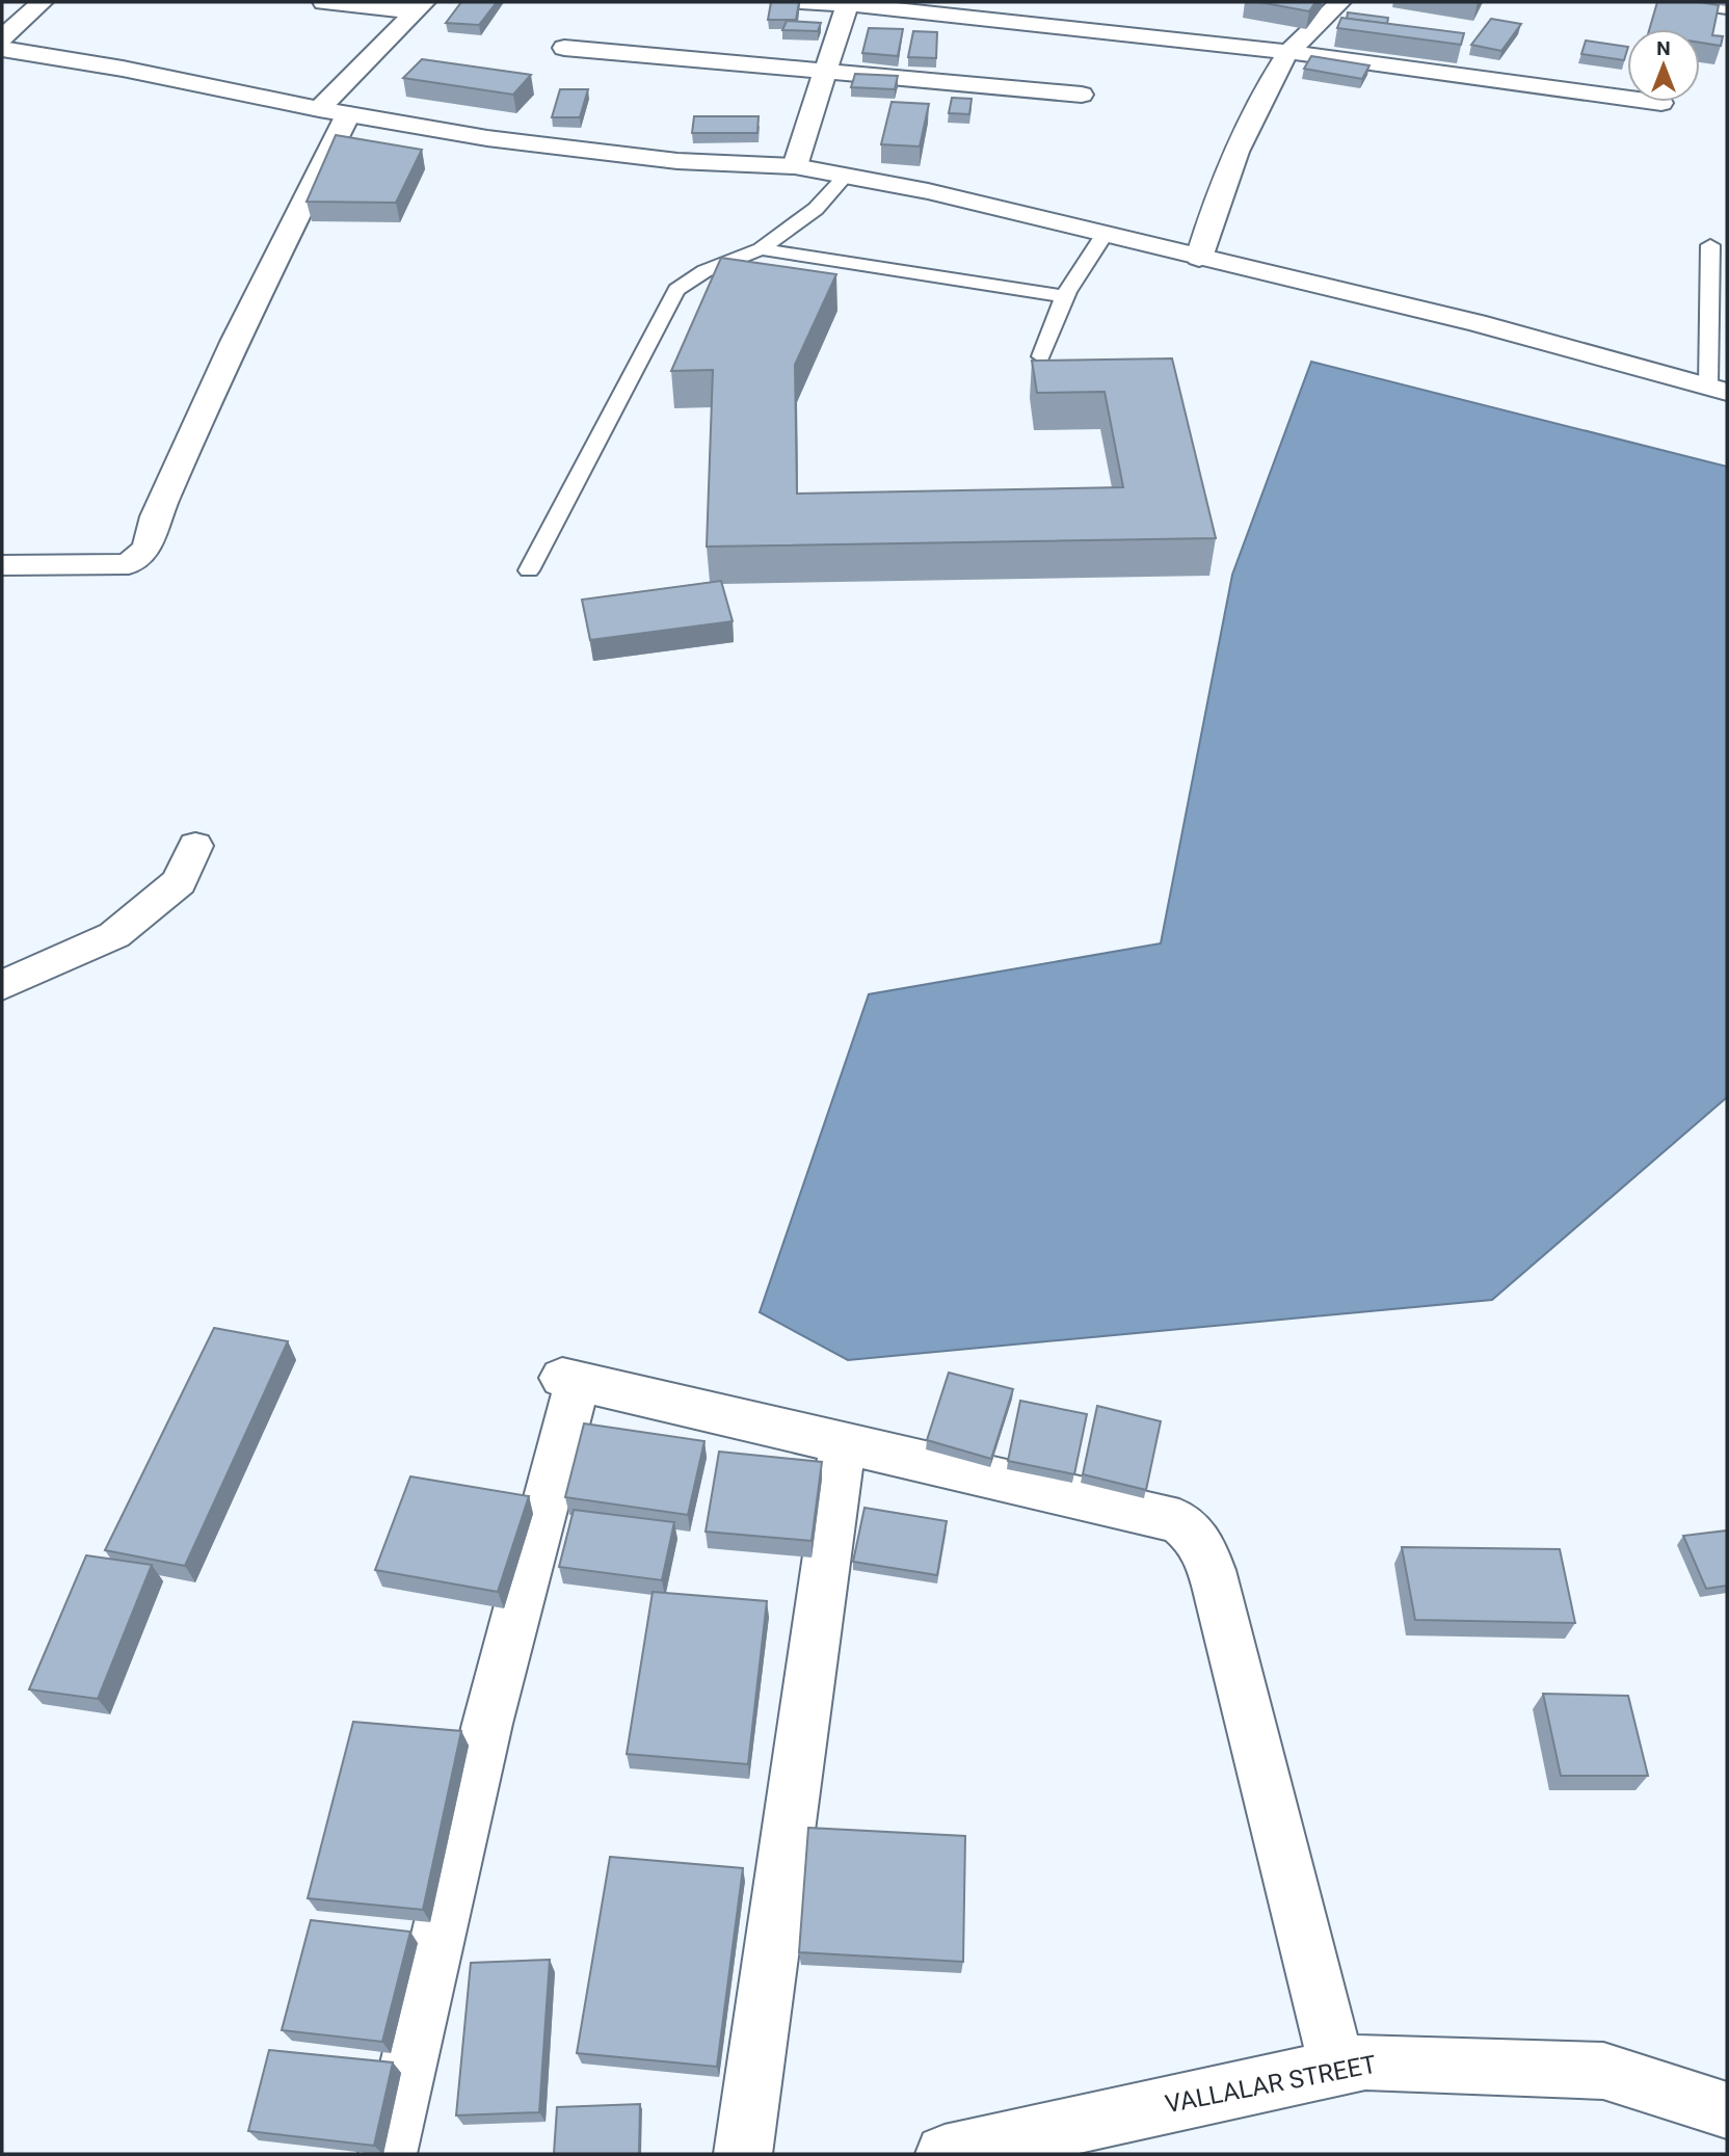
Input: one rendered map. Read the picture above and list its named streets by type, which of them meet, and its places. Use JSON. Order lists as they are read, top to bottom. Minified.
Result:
{"streets":{"street":["VALLALAR STREET"]},"north":"top"}
